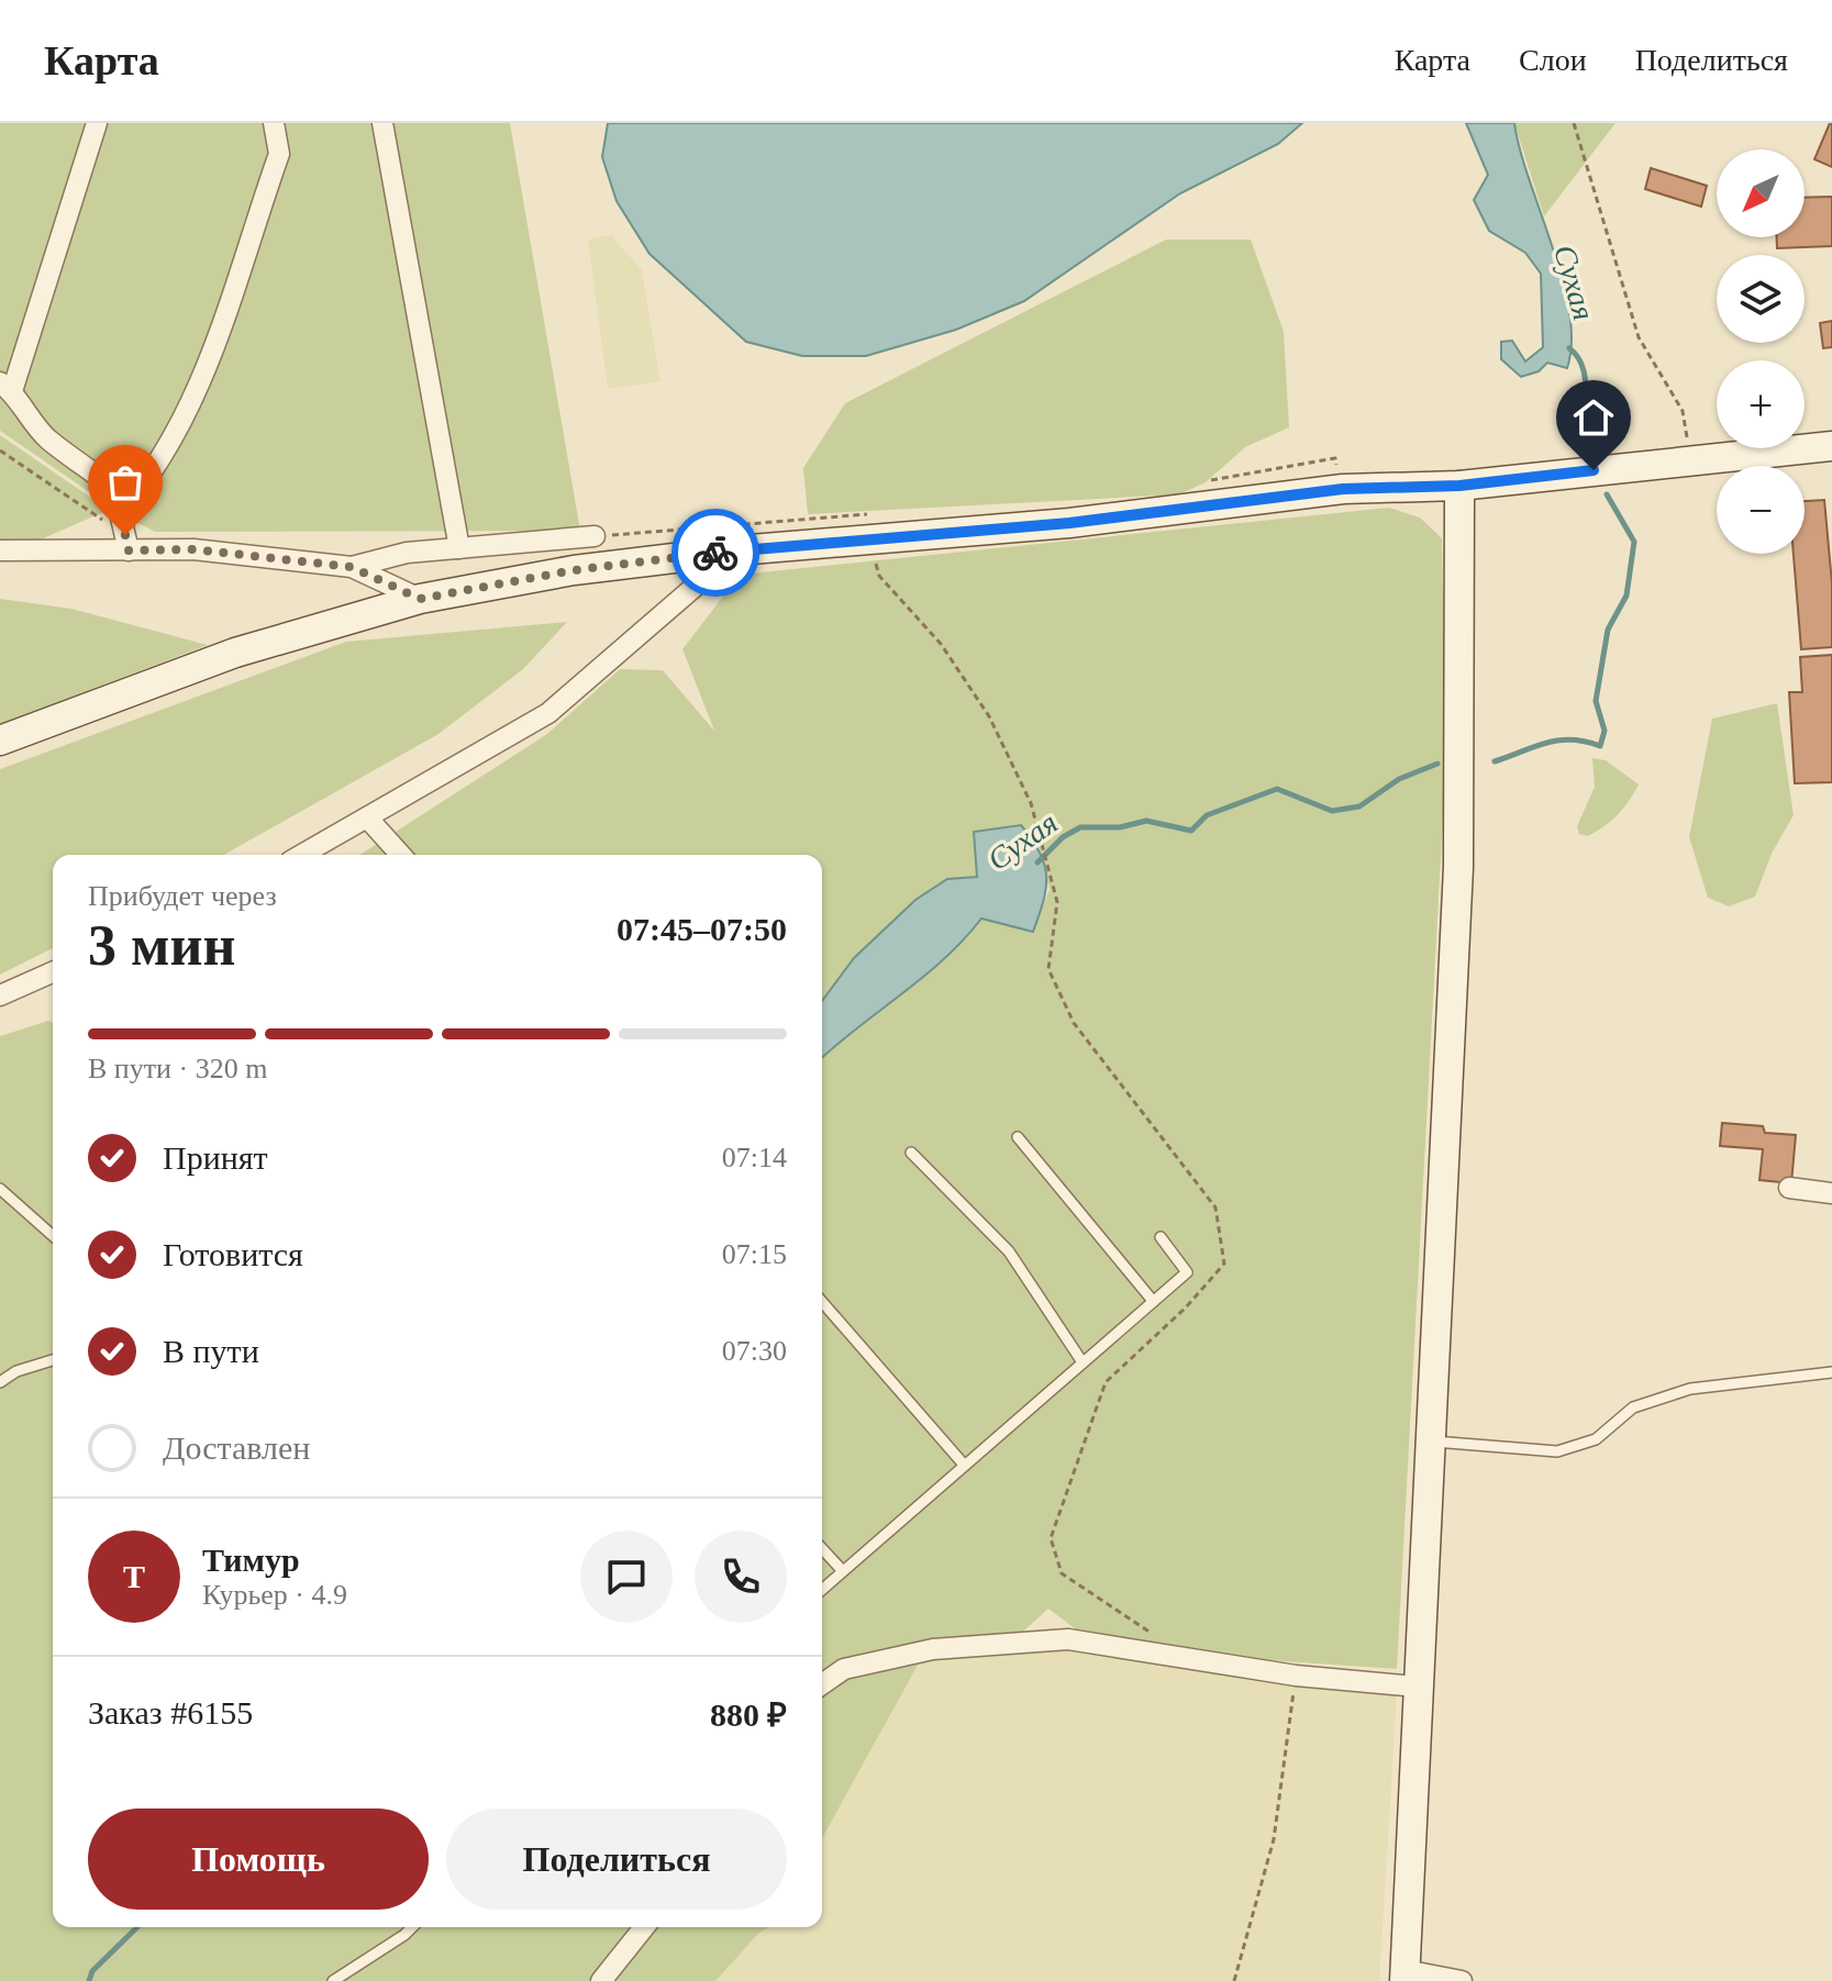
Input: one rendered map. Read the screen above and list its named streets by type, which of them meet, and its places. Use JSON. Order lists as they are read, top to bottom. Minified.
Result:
{"water":["Сухая"],"north":"bottom left","page":{"header":"Карта","nav":["Карта","Слои","Поделиться"],"map_buttons":["+","−"],"heading":["3 мин","Прибудет через","07:45–07:50"],"panel":["Тимур","Курьер · 4.9","Заказ #6155","880 ₽"],"bar":"В пути · 320 m","list":[["Принят","07:14"],["Готовится","07:15"],["В пути","07:30"],"Доставлен"],"round":"Т","buttons":["Помощь","Поделиться"]}}
